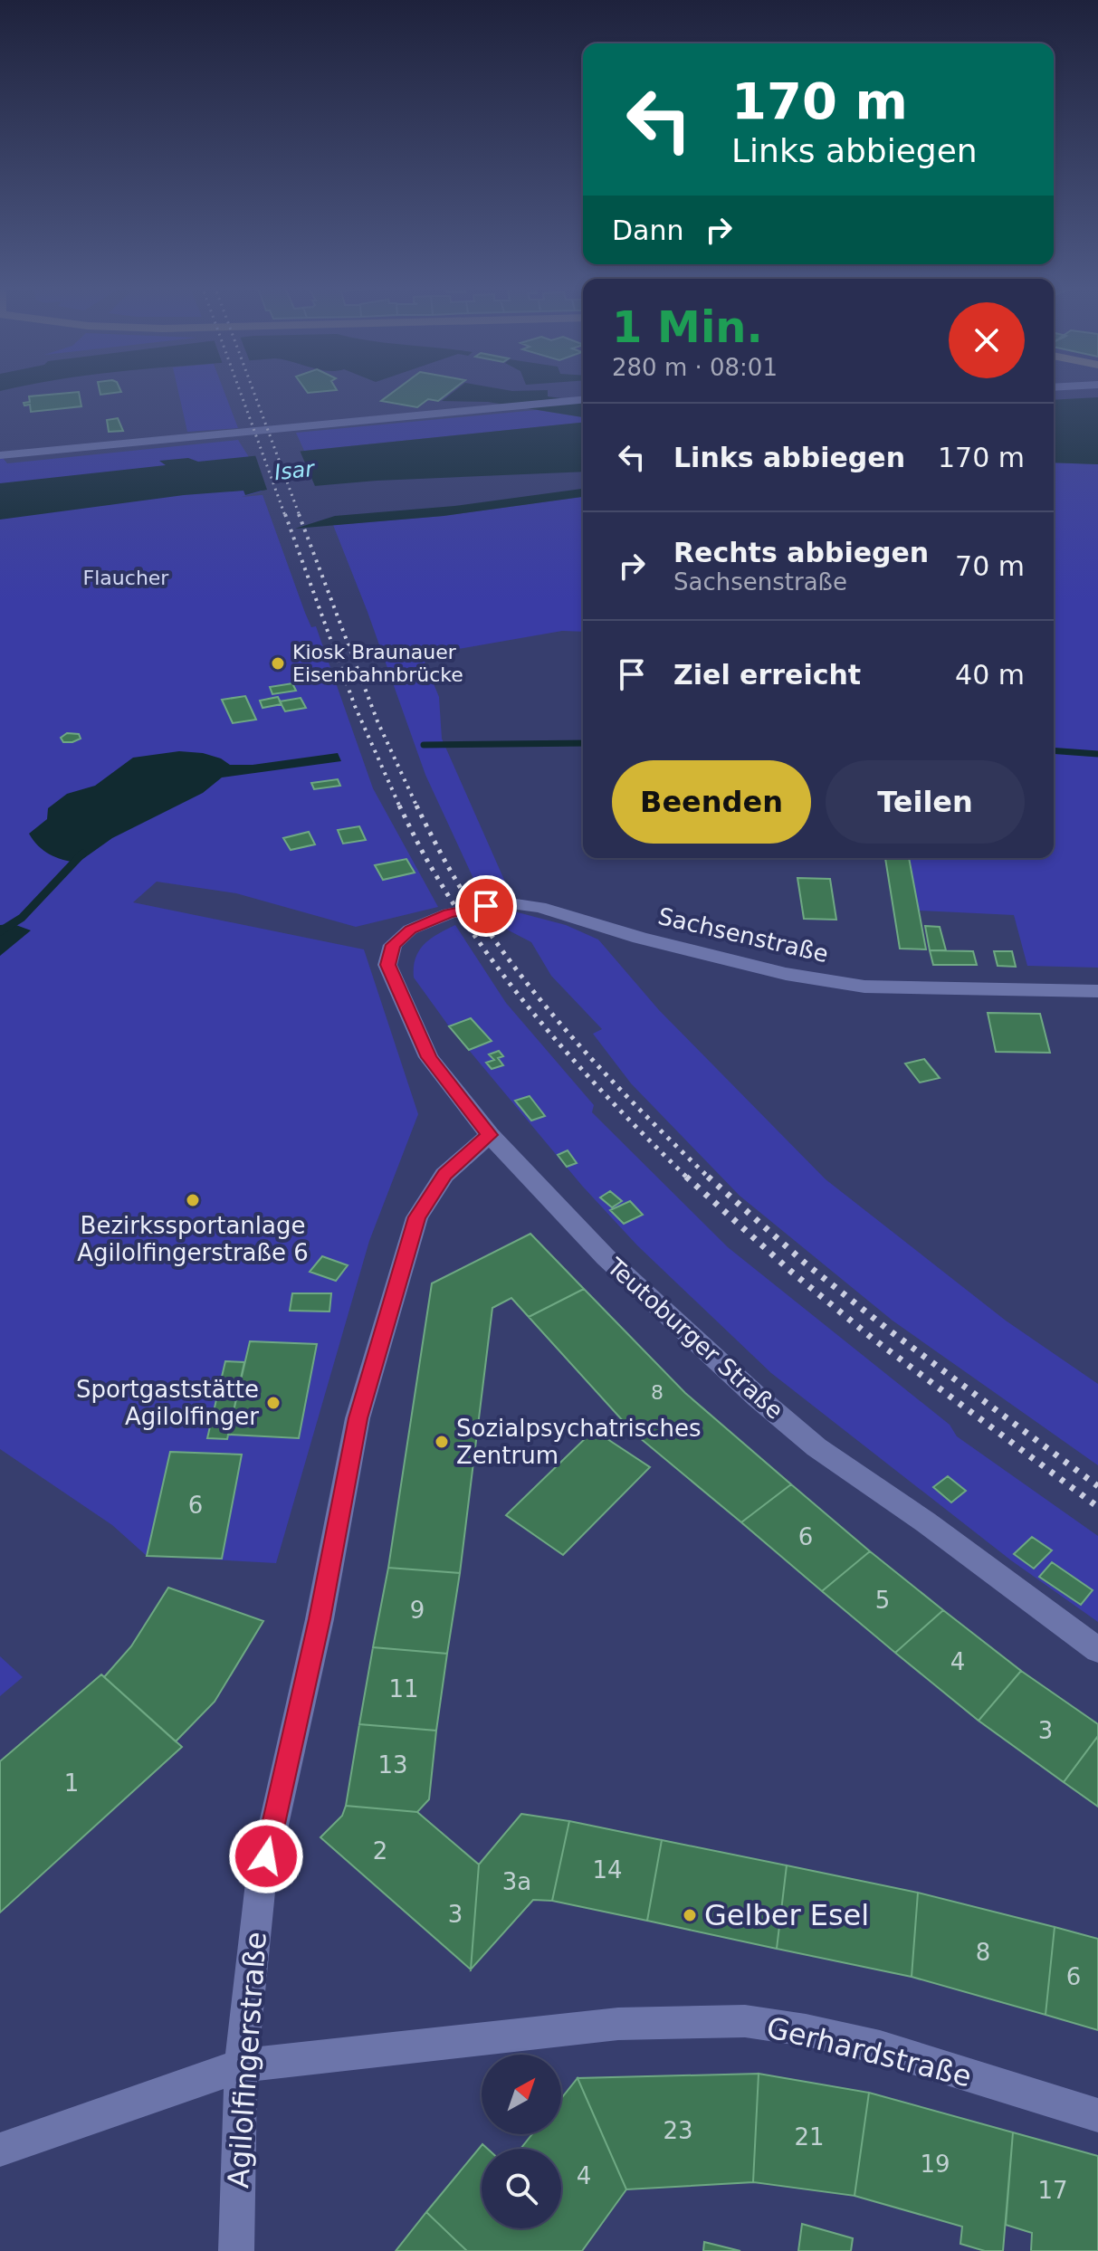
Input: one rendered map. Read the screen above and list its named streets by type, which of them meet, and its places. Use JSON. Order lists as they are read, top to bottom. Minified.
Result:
{"streets":{"street":["Sachsenstraße","Teutoburger Straße","Gerhardstraße","Agilolfingerstraße"]},"crossings":[["Sachsenstraße","Teutoburger Straße"],["Teutoburger Straße","Agilolfingerstraße"],["Gerhardstraße","Agilolfingerstraße"]],"water":["Isar"],"parks":["Flaucher"],"places":["Kiosk Braunauer Eisenbahnbrücke","Bezirkssportanlage Agilolfingerstraße 6","Sportgaststätte Agilolfinger","Sozialpsychatrisches Zentrum","Gelber Esel"],"house_numbers":["8","6","6","5","9","4","11","3","13","1","2","14","3a","3","8","6","23","21","19","4","17"],"north":"top right","page":{"turn":["170 m","Links abbiegen"],"then":"Dann","heading":["1 Min.","280 m · 08:01"],"list":[{"name":"Links abbiegen","value":"170 m"},{"name":"Rechts abbiegen","note":"Sachsenstraße","value":"70 m"},{"name":"Ziel erreicht","value":"40 m"}],"buttons":["Beenden","Teilen"]}}
